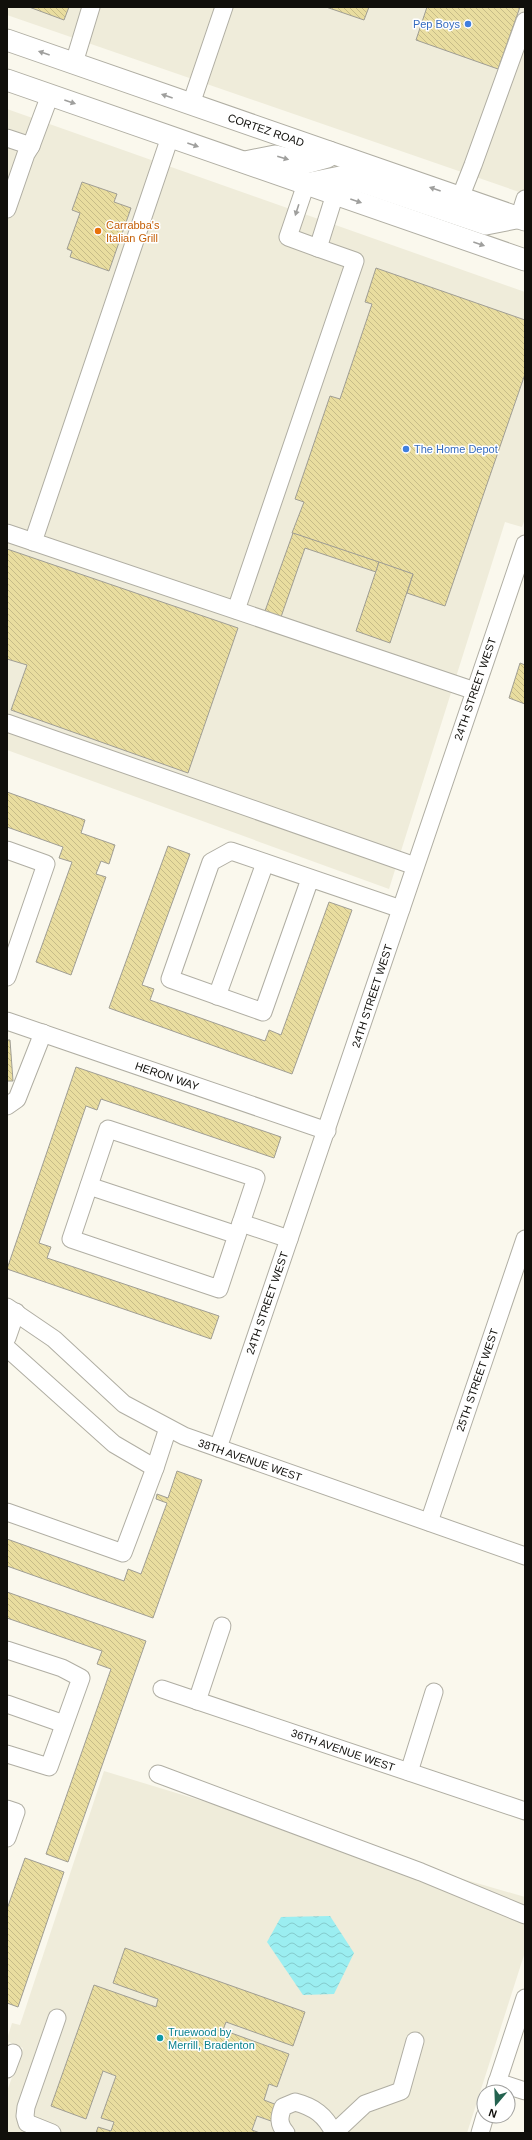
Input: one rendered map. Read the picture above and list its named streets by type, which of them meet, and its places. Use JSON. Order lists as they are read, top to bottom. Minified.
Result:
{"streets":{"main road":["CORTEZ ROAD"],"street":["24TH STREET WEST","HERON WAY","25TH STREET WEST","38TH AVENUE WEST","36TH AVENUE WEST"]},"crossings":[["24TH STREET WEST","HERON WAY"],["24TH STREET WEST","38TH AVENUE WEST"],["25TH STREET WEST","38TH AVENUE WEST"]],"places":["Pep Boys","Carrabba's Italian Grill","The Home Depot","Truewood by Merrill, Bradenton"],"north":"bottom"}
